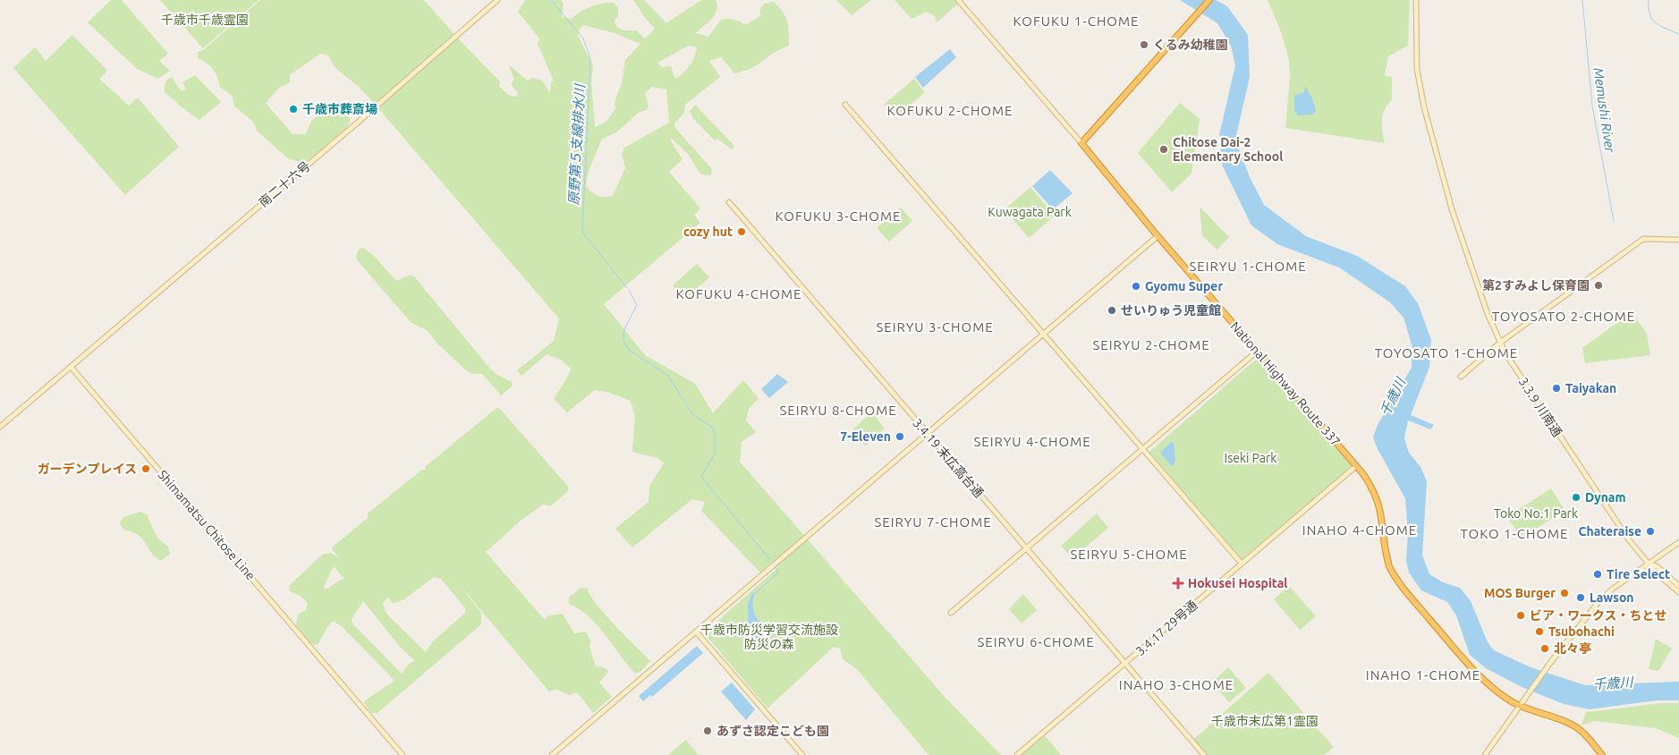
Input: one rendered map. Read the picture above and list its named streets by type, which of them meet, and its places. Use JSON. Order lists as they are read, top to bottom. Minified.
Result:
{"streets":{"highway":["National Highway Route 337"],"street":["南二十六号","3.3.9 川南通","3.4.19 末広高台通","Shimamatsu Chitose Line","3.4.17 29号通"]},"crossings":[["南二十六号","Shimamatsu Chitose Line"],["National Highway Route 337","3.4.17 29号通"],["3.4.19 末広高台通","3.4.17 29号通"]],"districts":["KOFUKU 1-CHOME","KOFUKU 2-CHOME","KOFUKU 3-CHOME","SEIRYU 1-CHOME","KOFUKU 4-CHOME","TOYOSATO 2-CHOME","SEIRYU 3-CHOME","SEIRYU 2-CHOME","TOYOSATO 1-CHOME","SEIRYU 8-CHOME","SEIRYU 4-CHOME","SEIRYU 7-CHOME","INAHO 4-CHOME","TOKO 1-CHOME","SEIRYU 5-CHOME","SEIRYU 6-CHOME","INAHO 1-CHOME","INAHO 3-CHOME"],"water":["Memushi River","原野第５支線排水川","千歳川"],"parks":["千歳市千歳霊園","Kuwagata Park","Iseki Park","Toko No.1 Park","千歳市防災学習交流施設 防災の森","千歳市末広第1霊園"],"places":{"other":["くるみ幼稚園","千歳市葬斎場","Chitose Dai-2 Elementary School","cozy hut","第2すみよし保育園","Gyomu Super","せいりゅう児童館","Taiyakan","7-Eleven","ガーデンプレイス","Dynam","Chateraise","Tire Select","MOS Burger","Lawson","ビア・ワークス・ちとせ","Tsubohachi","北々亭","あずさ認定こども園"],"health":["Hokusei Hospital"]}}
